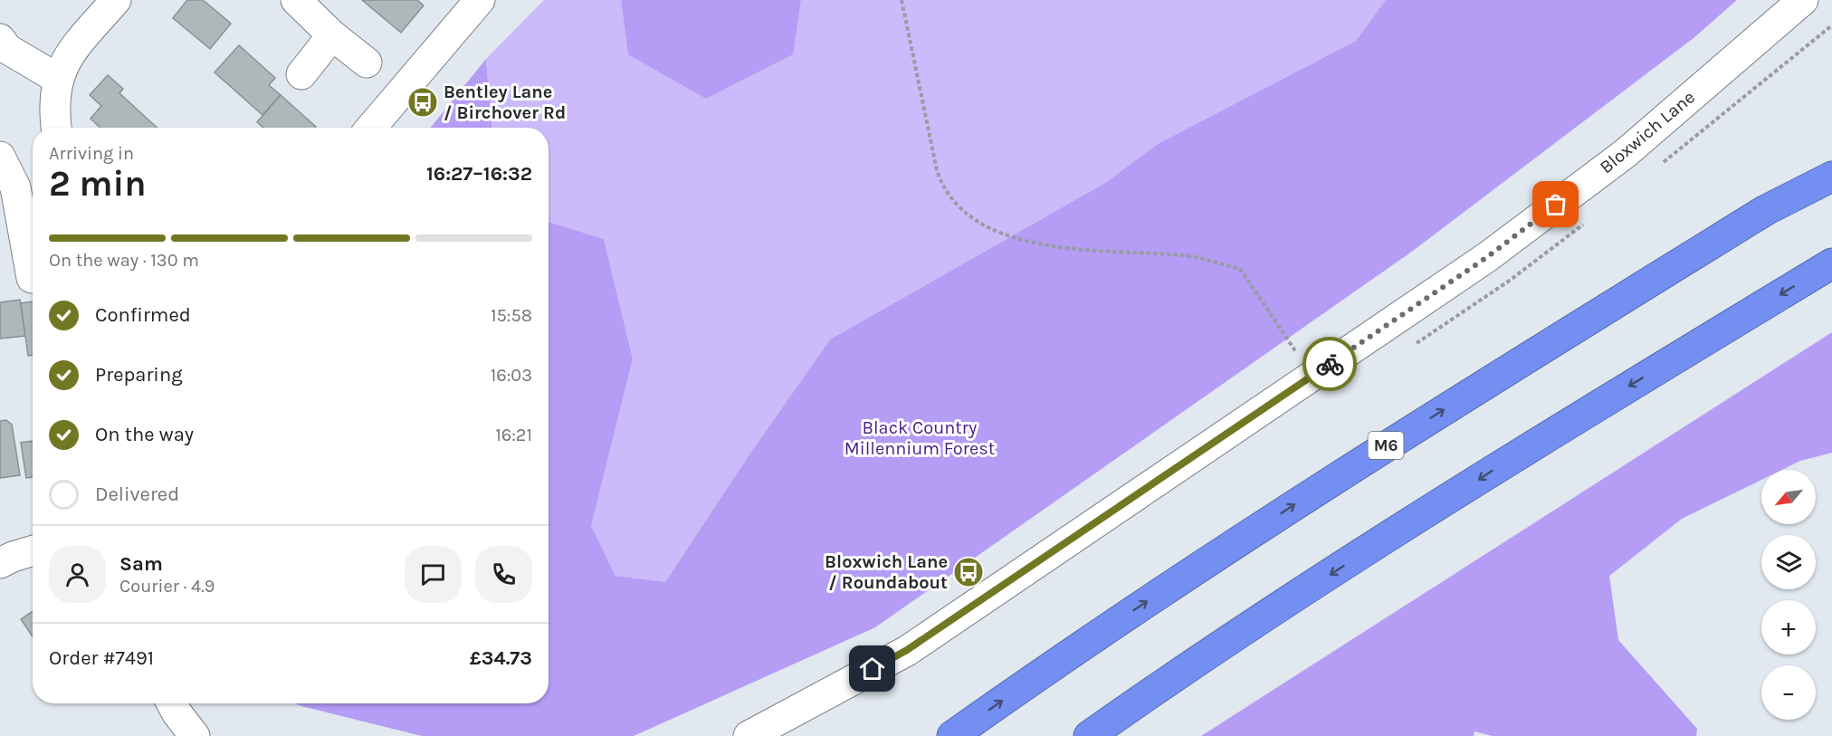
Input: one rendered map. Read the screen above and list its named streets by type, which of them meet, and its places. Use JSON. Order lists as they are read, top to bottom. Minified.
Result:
{"streets":{"highway":["M6"],"street":["Bloxwich Lane"]},"parks":["Black Country Millennium Forest"],"places":{"bus stop":["Bentley Lane / Birchover Rd","Bloxwich Lane / Roundabout"]},"north":"bottom left","page":{"heading":["2 min","Arriving in","16:27–16:32"],"panel":["Sam","Courier · 4.9","Order #7491","£34.73"],"bar":"On the way · 130 m","list":[["Confirmed","15:58"],["Preparing","16:03"],["On the way","16:21"],"Delivered"],"map_buttons":["+","−"]}}
